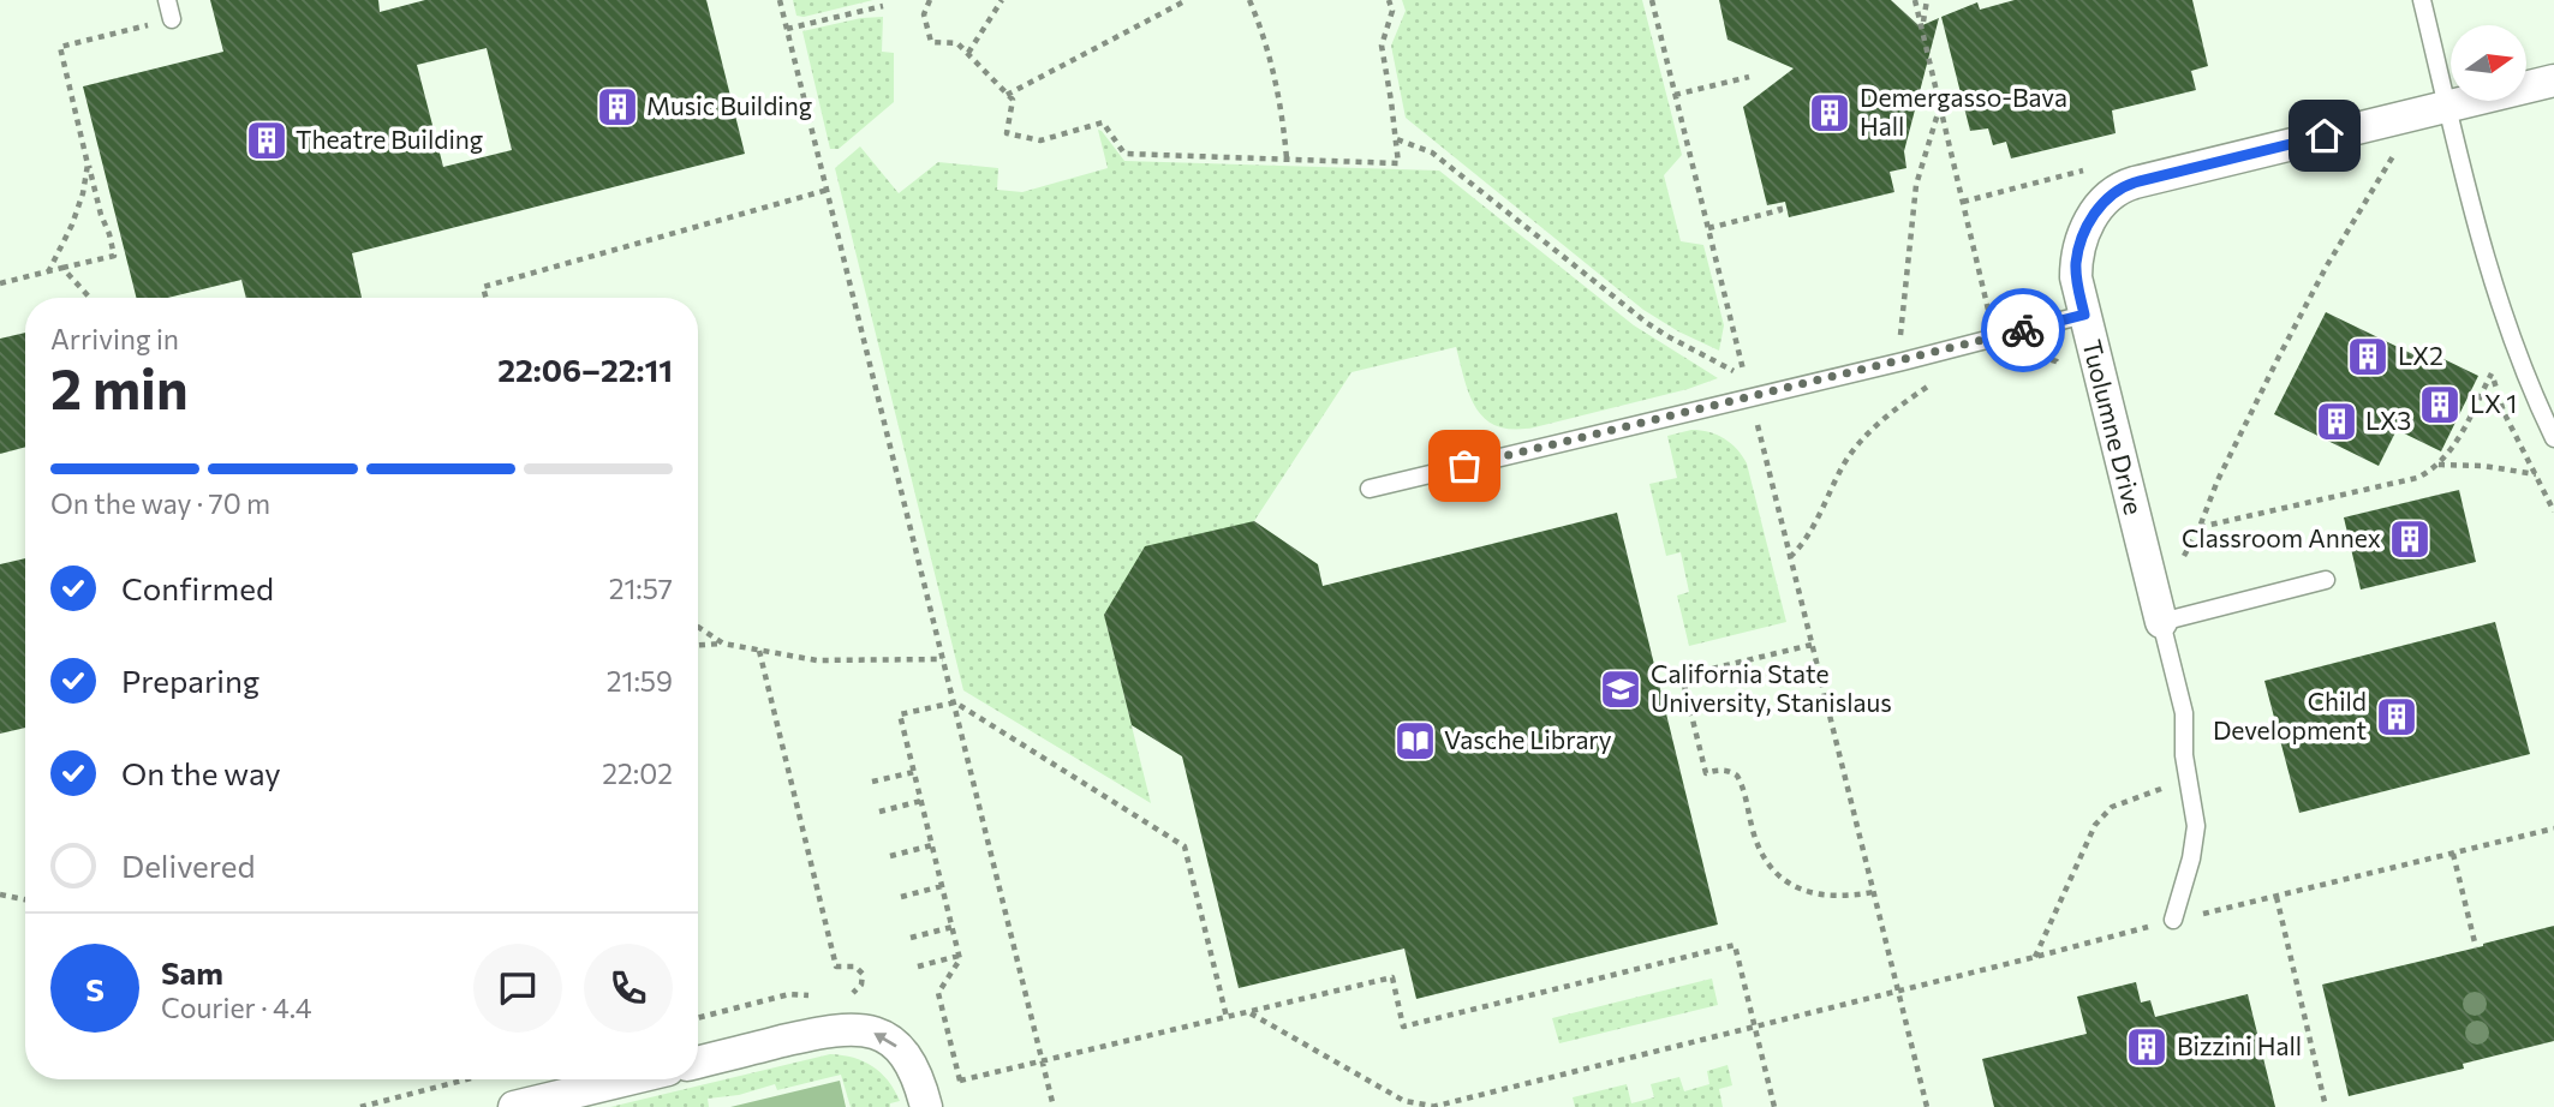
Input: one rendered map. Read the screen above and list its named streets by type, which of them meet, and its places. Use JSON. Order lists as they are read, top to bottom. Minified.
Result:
{"streets":{"street":["Tuolumne Drive"]},"places":{"building":["Music Building","Demergasso-Bava Hall","Theatre Building","LX2","LX 1","LX3","Classroom Annex","Child Development","Bizzini Hall"],"school or university":["California State University, Stanislaus"],"library":["Vasche Library"]},"north":"right","page":{"heading":["2 min","Arriving in","22:06–22:11"],"panel":["Sam","Courier · 4.4"],"bar":"On the way · 70 m","list":[["Confirmed","21:57"],["Preparing","21:59"],["On the way","22:02"],"Delivered"],"round":"S"}}
